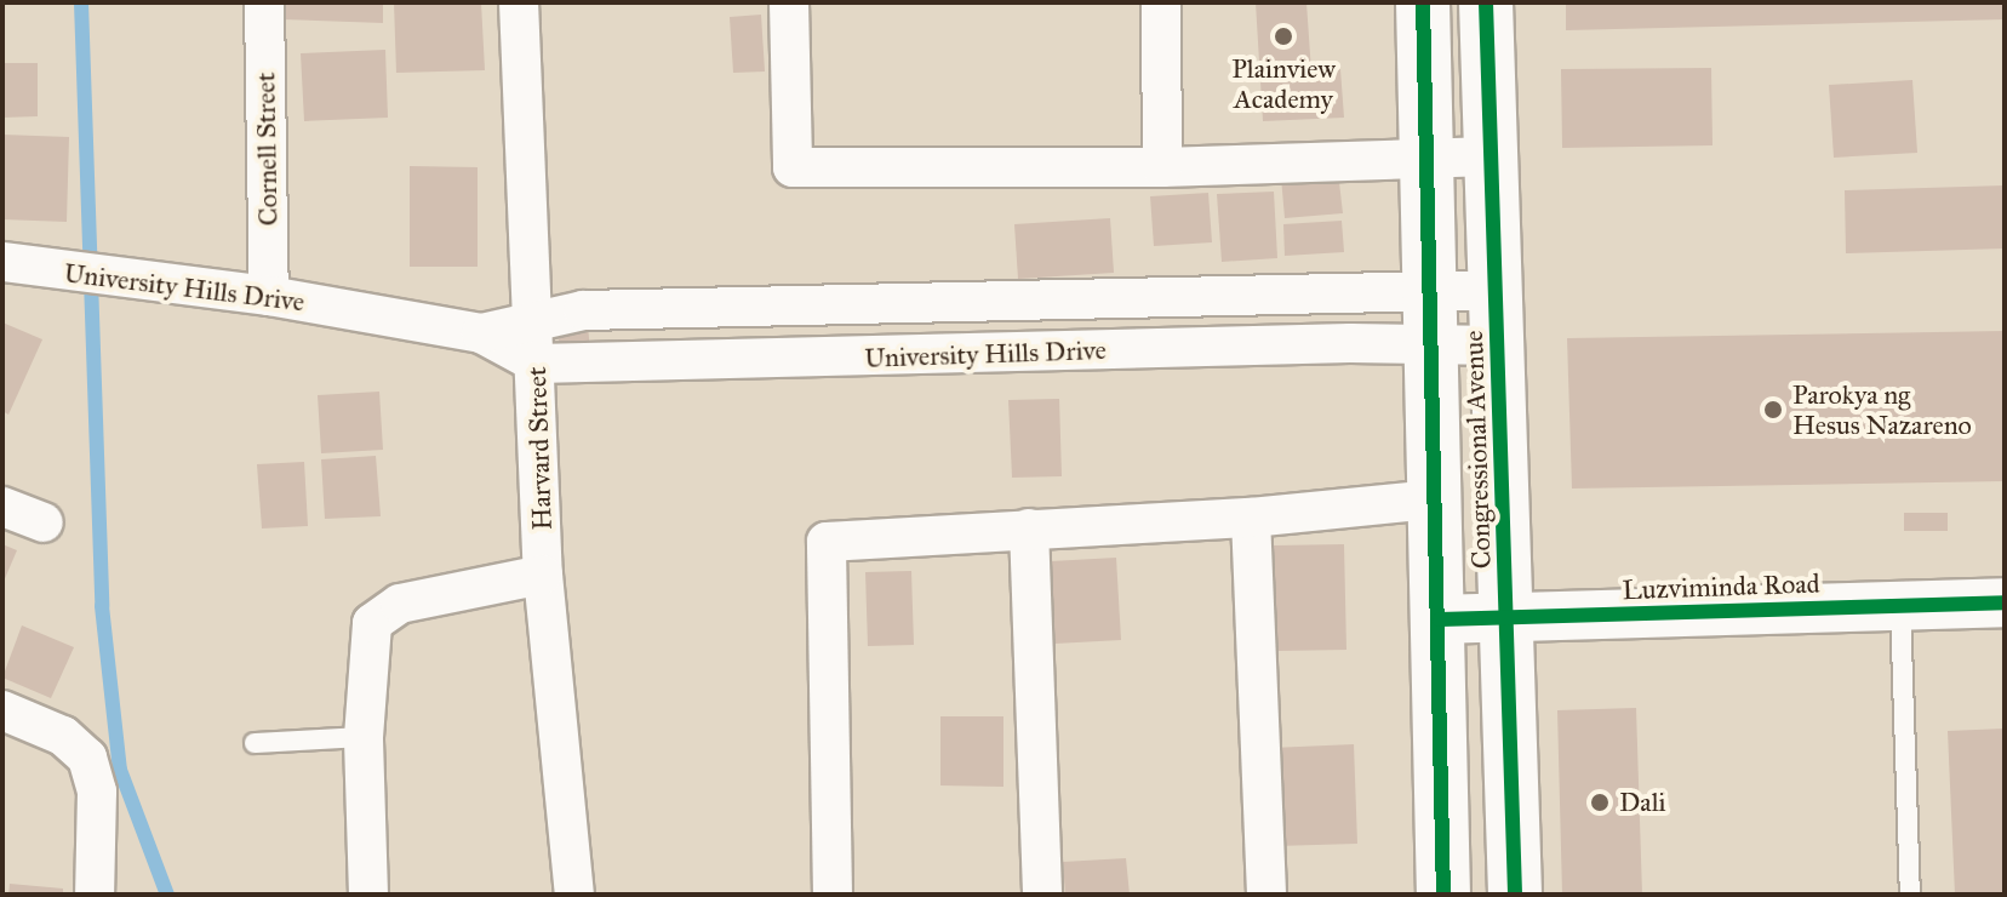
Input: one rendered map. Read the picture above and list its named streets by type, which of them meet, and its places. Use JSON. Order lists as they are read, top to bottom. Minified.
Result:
{"streets":{"main road":["Congressional Avenue"],"street":["Cornell Street","University Hills Drive","Harvard Street","Luzviminda Road"]},"crossings":[["Cornell Street","University Hills Drive"],["University Hills Drive","Harvard Street"],["University Hills Drive","Congressional Avenue"],["Congressional Avenue","Luzviminda Road"]],"places":["Plainview Academy","Parokya ng Hesus Nazareno","Dali"]}
